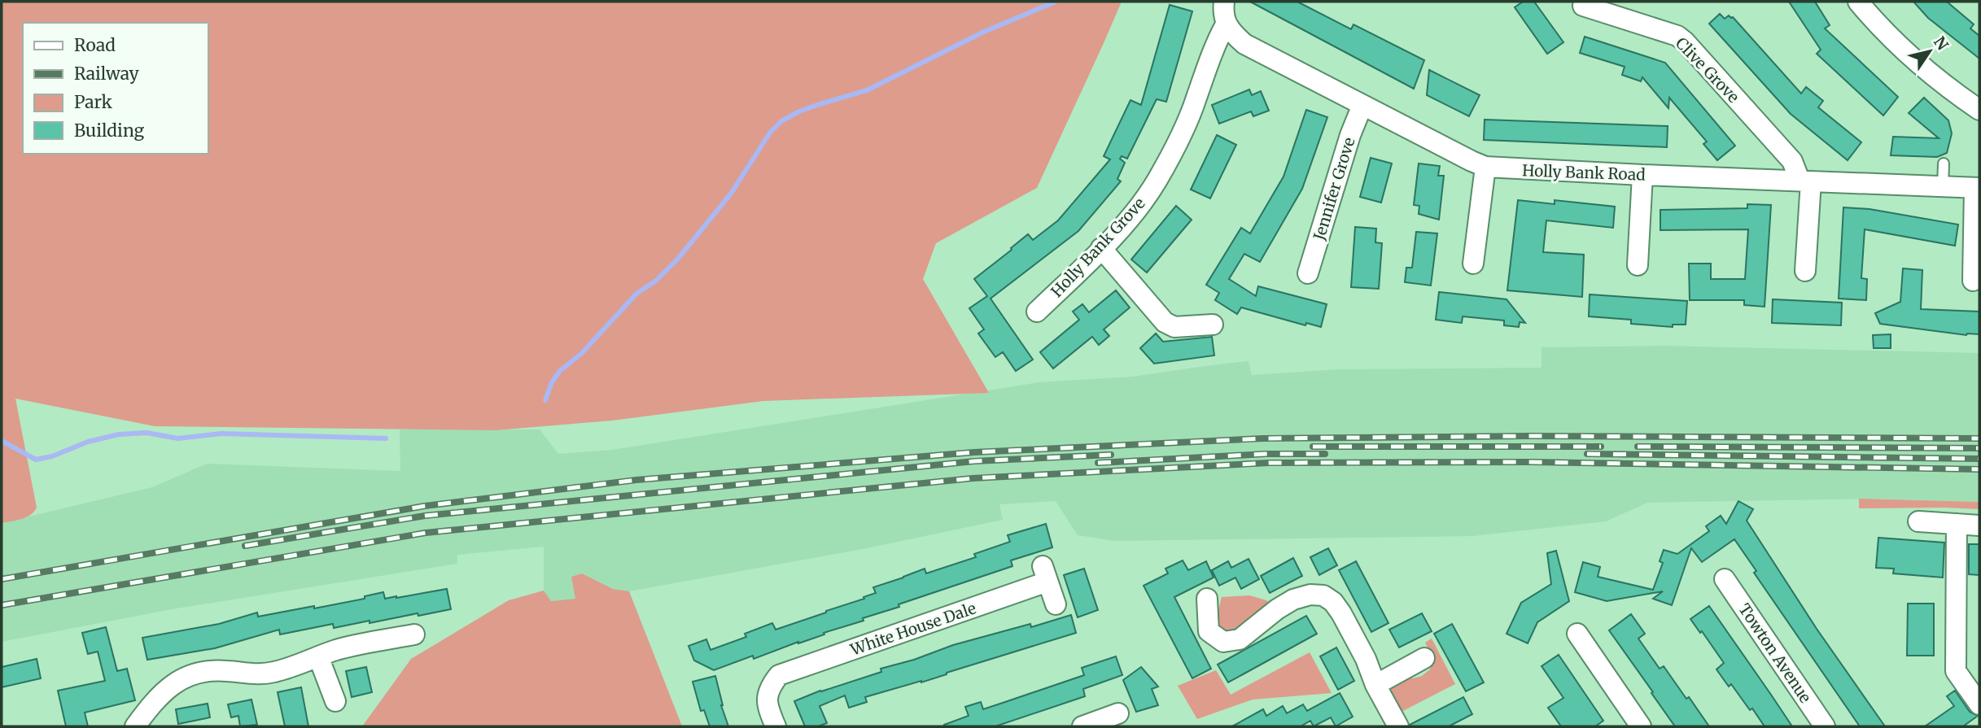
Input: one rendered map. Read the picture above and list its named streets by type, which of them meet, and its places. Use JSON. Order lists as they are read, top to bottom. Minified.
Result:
{"streets":{"street":["Clive Grove","Holly Bank Road","Jennifer Grove","Holly Bank Grove","White House Dale","Towton Avenue"]},"crossings":[["Clive Grove","Holly Bank Road"],["Holly Bank Road","Jennifer Grove"],["Holly Bank Road","Holly Bank Grove"]],"legend":["Road","Railway","Park","Building"],"north":"top right"}
